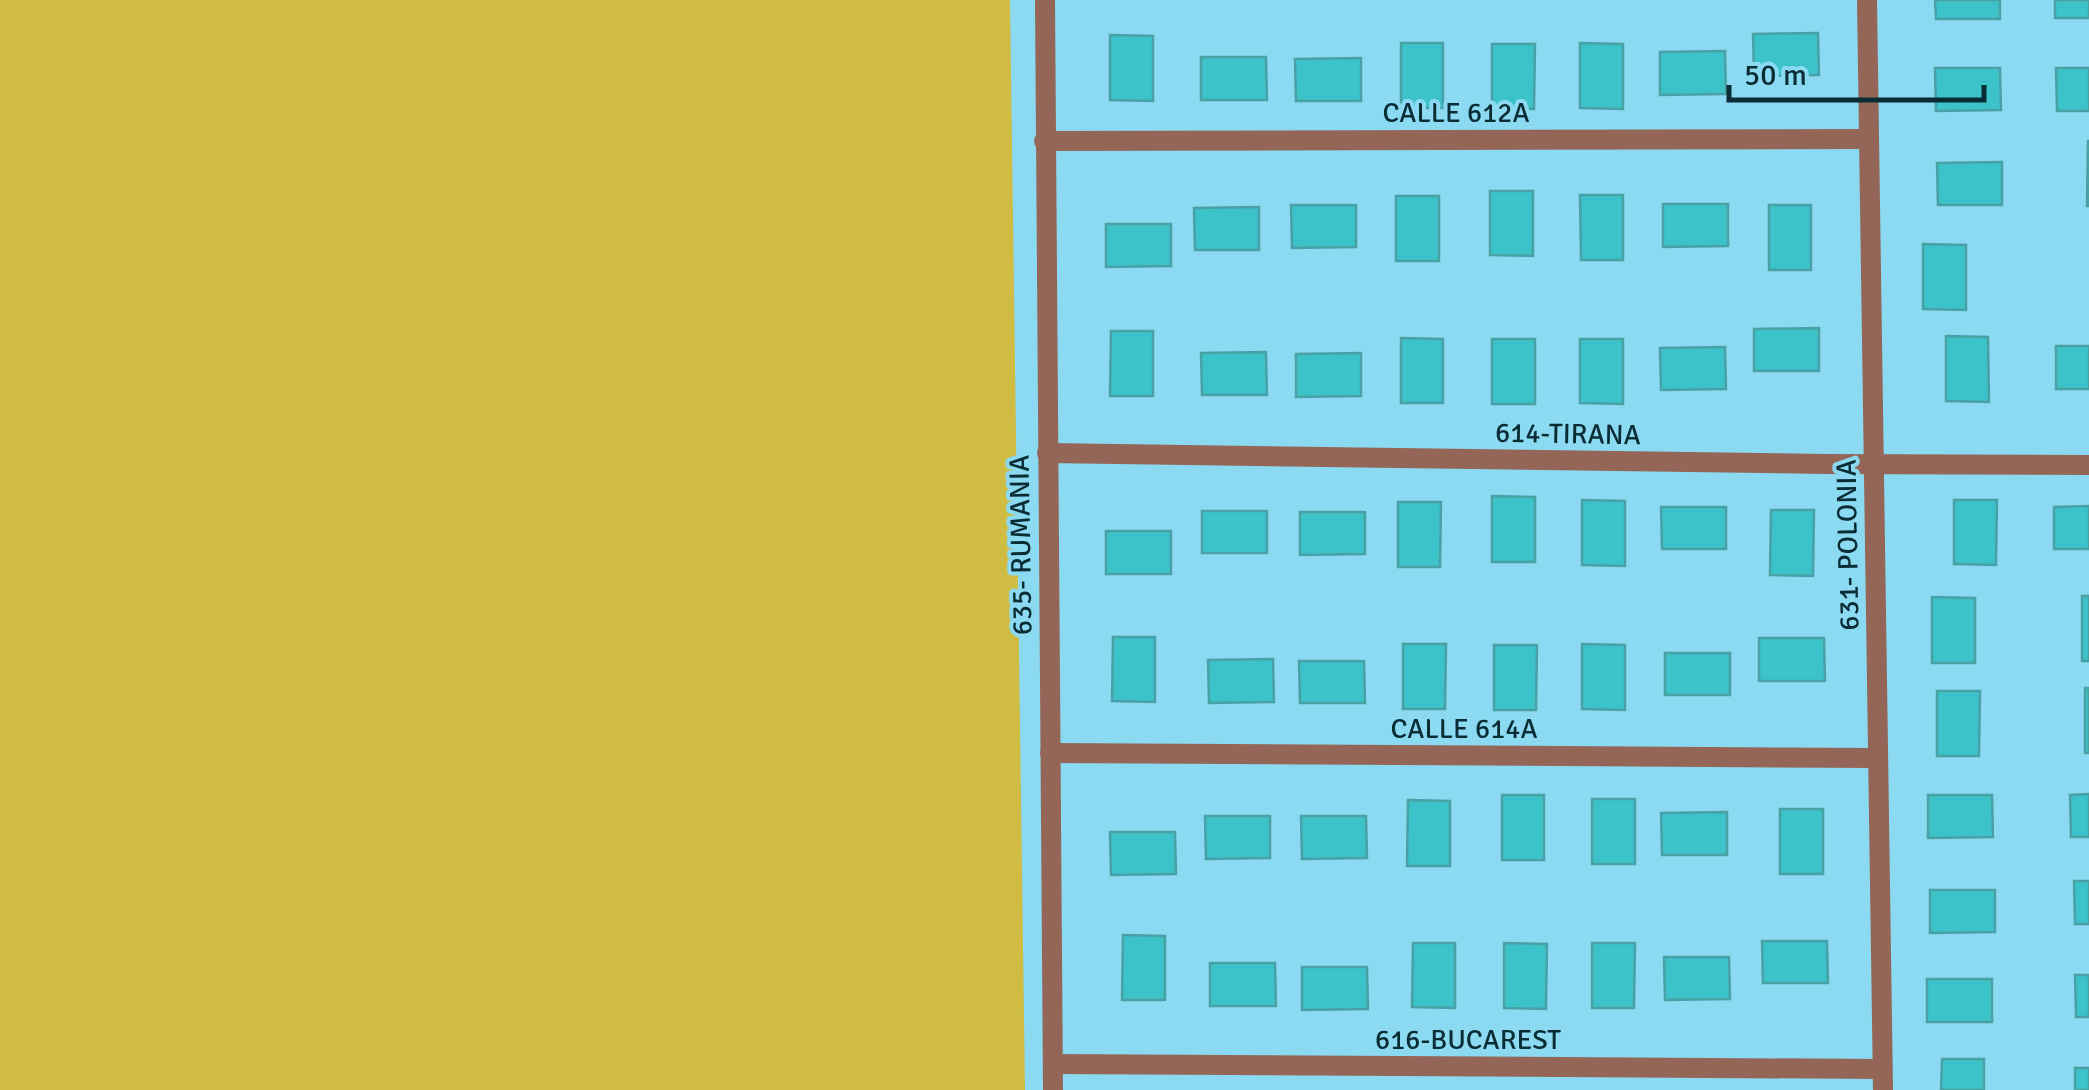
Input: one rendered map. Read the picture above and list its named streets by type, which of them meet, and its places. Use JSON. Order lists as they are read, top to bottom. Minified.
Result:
{"streets":{"street":["CALLE 612A","614-TIRANA","635- RUMANIA","631- POLONIA","CALLE 614A","616-BUCAREST"]},"crossings":[["CALLE 612A","635- RUMANIA"],["CALLE 612A","631- POLONIA"],["614-TIRANA","635- RUMANIA"],["614-TIRANA","631- POLONIA"],["635- RUMANIA","CALLE 614A"],["635- RUMANIA","616-BUCAREST"],["631- POLONIA","CALLE 614A"],["631- POLONIA","616-BUCAREST"]],"scale_bar":"50 m"}
